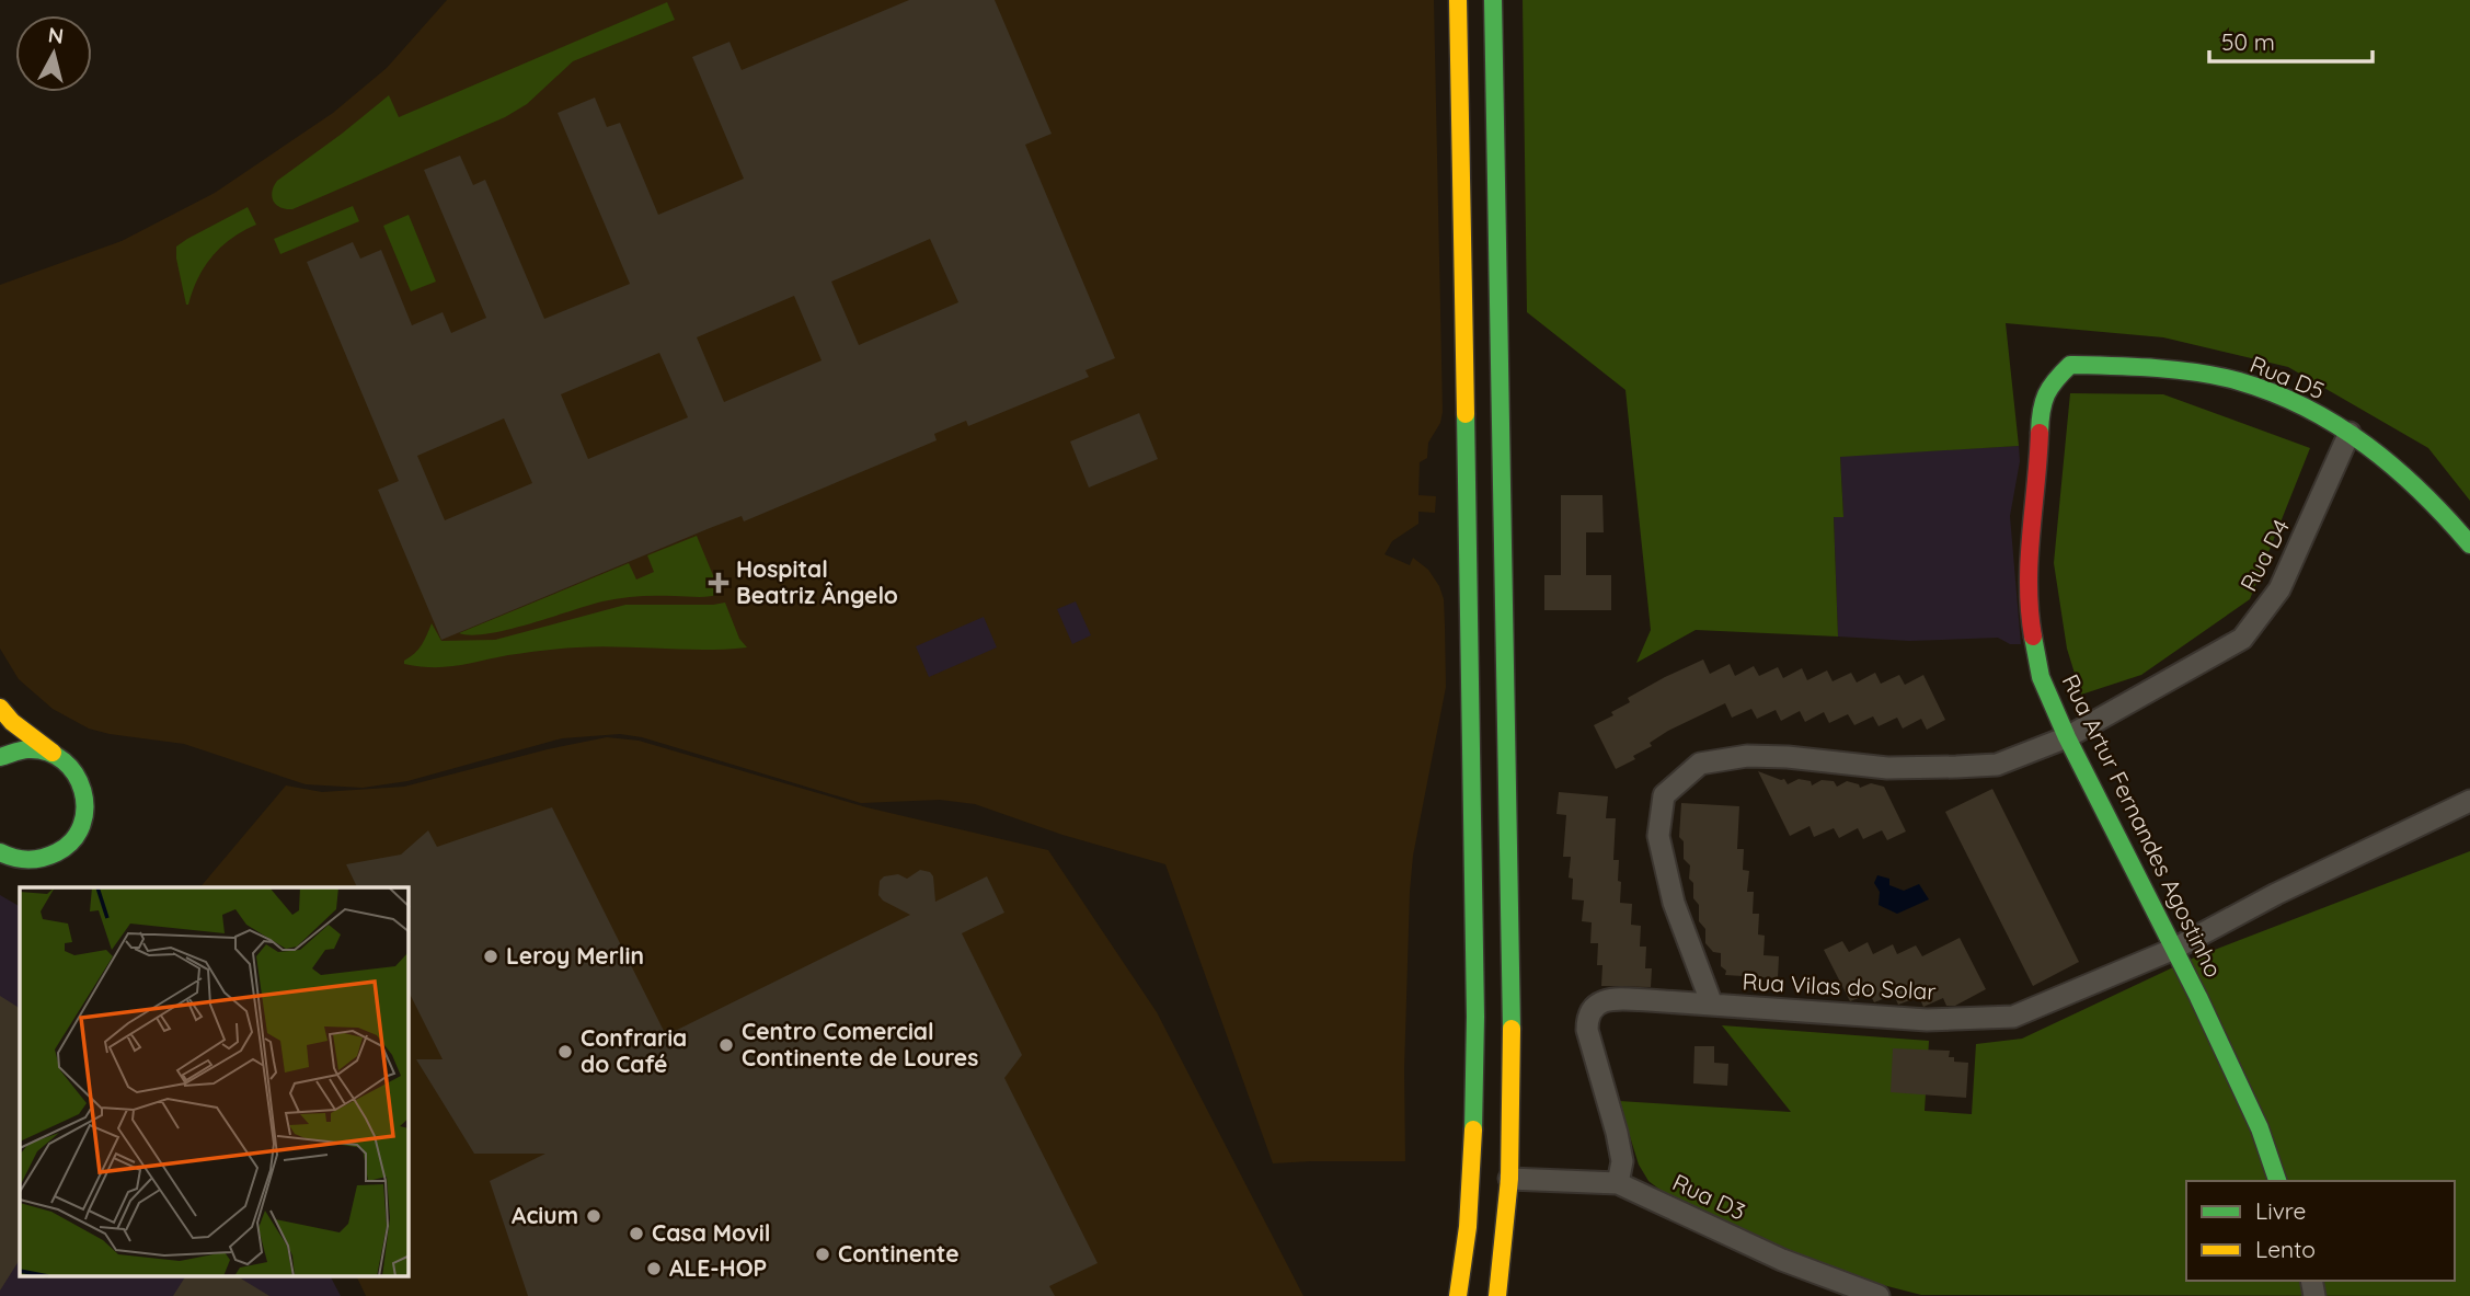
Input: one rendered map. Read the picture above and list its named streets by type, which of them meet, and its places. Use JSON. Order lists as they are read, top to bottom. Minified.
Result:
{"streets":{"main road":["Rua D5","Rua Artur Fernandes Agostinho"],"street":["Rua D4","Rua Vilas do Solar","Rua D3"]},"crossings":[["Rua D5","Rua D4"],["Rua D5","Rua Artur Fernandes Agostinho"],["Rua D4","Rua Artur Fernandes Agostinho"],["Rua D4","Rua Vilas do Solar"],["Rua Artur Fernandes Agostinho","Rua Vilas do Solar"]],"places":{"health":["Hospital Beatriz Ângelo"],"other":["Leroy Merlin","Centro Comercial Continente de Loures","Confraria do Café","Acium","Casa Movil","Continente","ALE-HOP"]},"legend":["Livre","Lento"],"scale_bar":"50 m","north":"top"}
